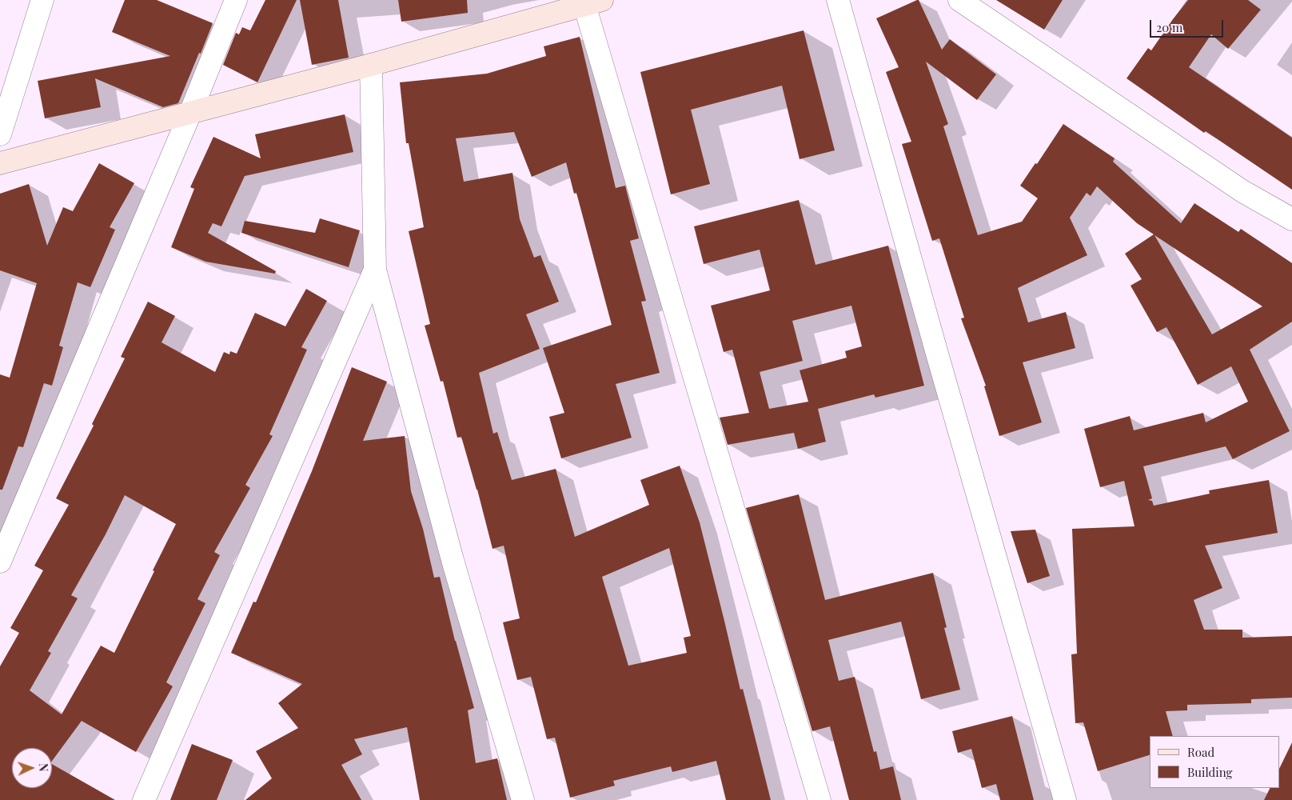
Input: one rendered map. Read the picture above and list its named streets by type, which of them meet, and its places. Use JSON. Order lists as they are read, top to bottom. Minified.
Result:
{"legend":["Road","Building"],"scale_bar":"20 m","north":"right"}
